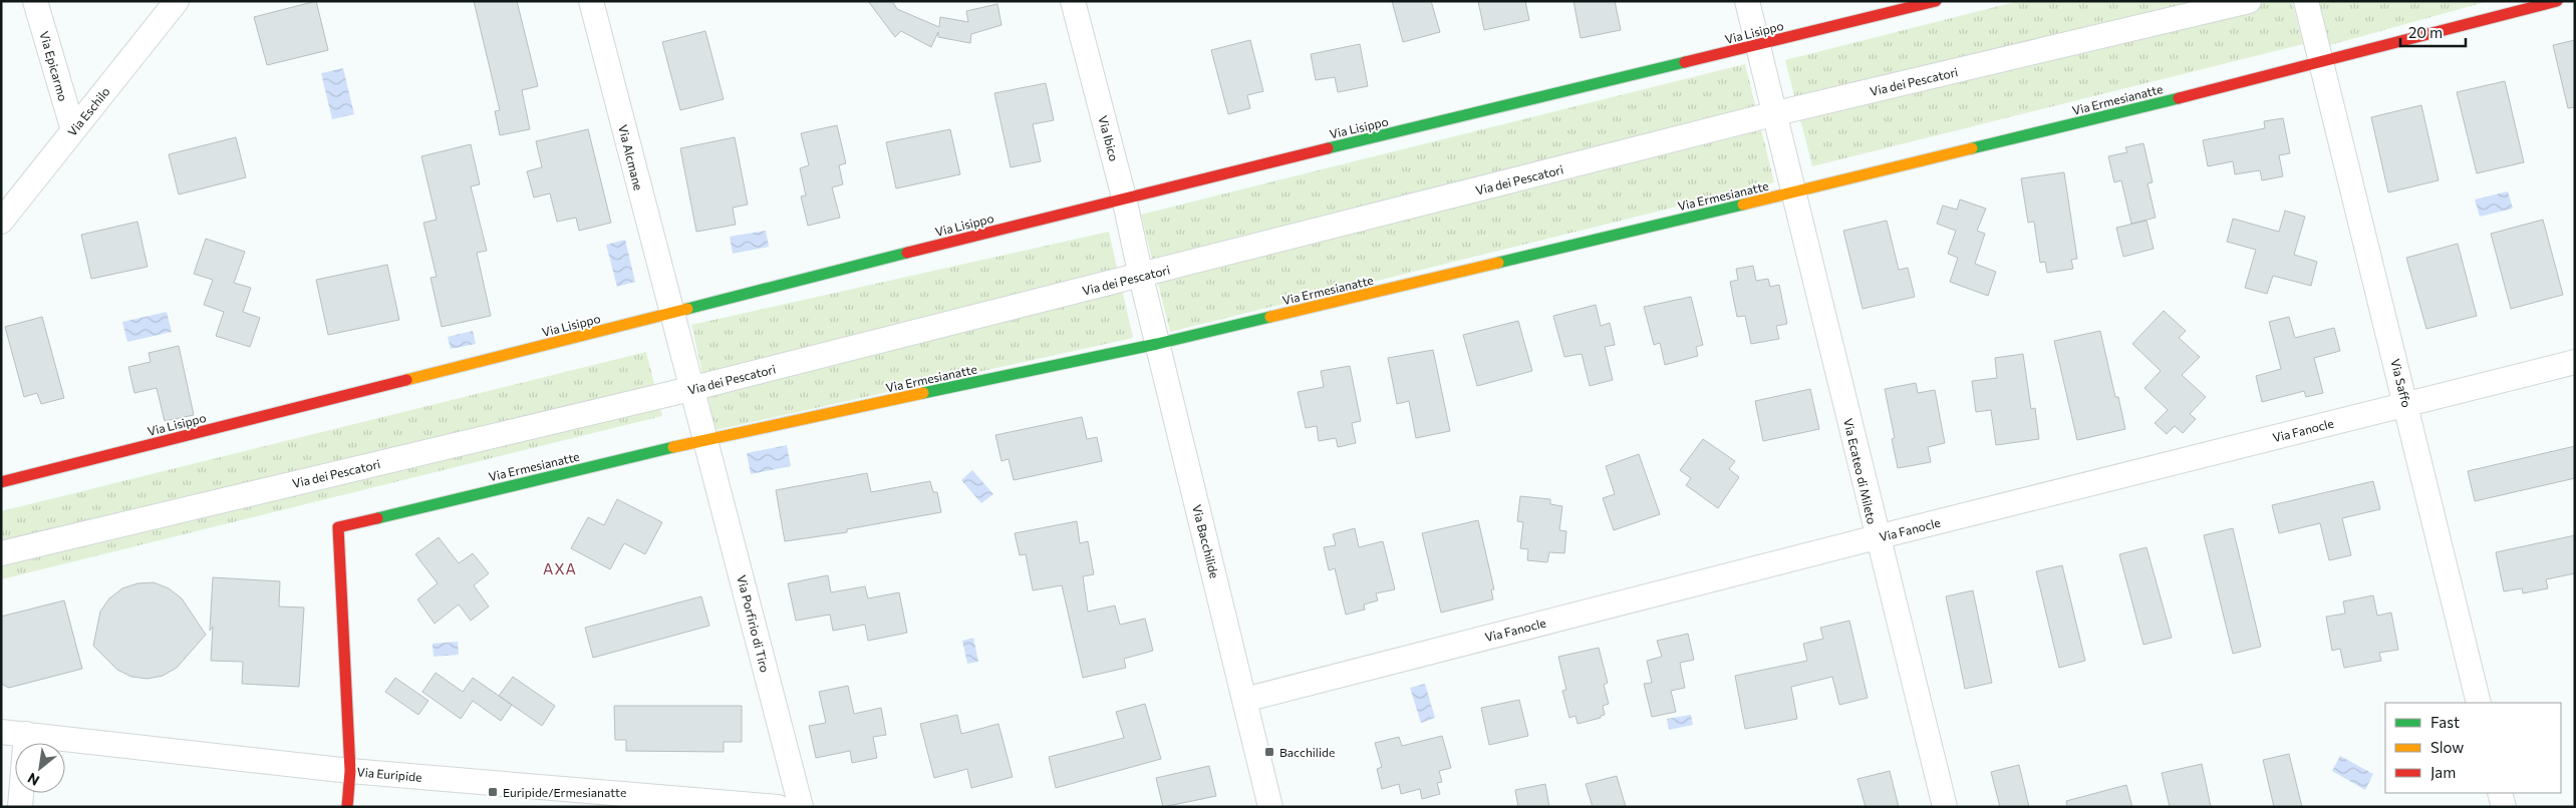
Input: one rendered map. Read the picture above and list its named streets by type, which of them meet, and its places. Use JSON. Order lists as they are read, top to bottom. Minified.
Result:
{"streets":{"street":["Via Lisippo","Via Epicarmo","Via dei Pescatori","Via Ermesianatte","Via Eschilo","Via Ibico","Via Alcmane","Via Saffo","Via Fanocle","Via Ecateo di Mileto","Via Bacchilide","Via Porfirio di Tiro","Via Euripide"]},"crossings":[["Via Lisippo","Via Ibico"],["Via Lisippo","Via Alcmane"],["Via Lisippo","Via Ecateo di Mileto"],["Via Epicarmo","Via Eschilo"],["Via dei Pescatori","Via Ibico"],["Via dei Pescatori","Via Alcmane"],["Via dei Pescatori","Via Ecateo di Mileto"],["Via dei Pescatori","Via Bacchilide"],["Via dei Pescatori","Via Porfirio di Tiro"],["Via Ermesianatte","Via Saffo"],["Via Ermesianatte","Via Ecateo di Mileto"],["Via Ermesianatte","Via Bacchilide"],["Via Ermesianatte","Via Porfirio di Tiro"],["Via Ermesianatte","Via Euripide"],["Via Ibico","Via Bacchilide"],["Via Alcmane","Via Porfirio di Tiro"],["Via Saffo","Via Fanocle"],["Via Fanocle","Via Ecateo di Mileto"],["Via Fanocle","Via Bacchilide"]],"districts":["AXA"],"places":{"transit":["Bacchilide","Euripide/Ermesianatte"]},"legend":["Fast","Slow","Jam"],"scale_bar":"20 m","north":"bottom left"}
